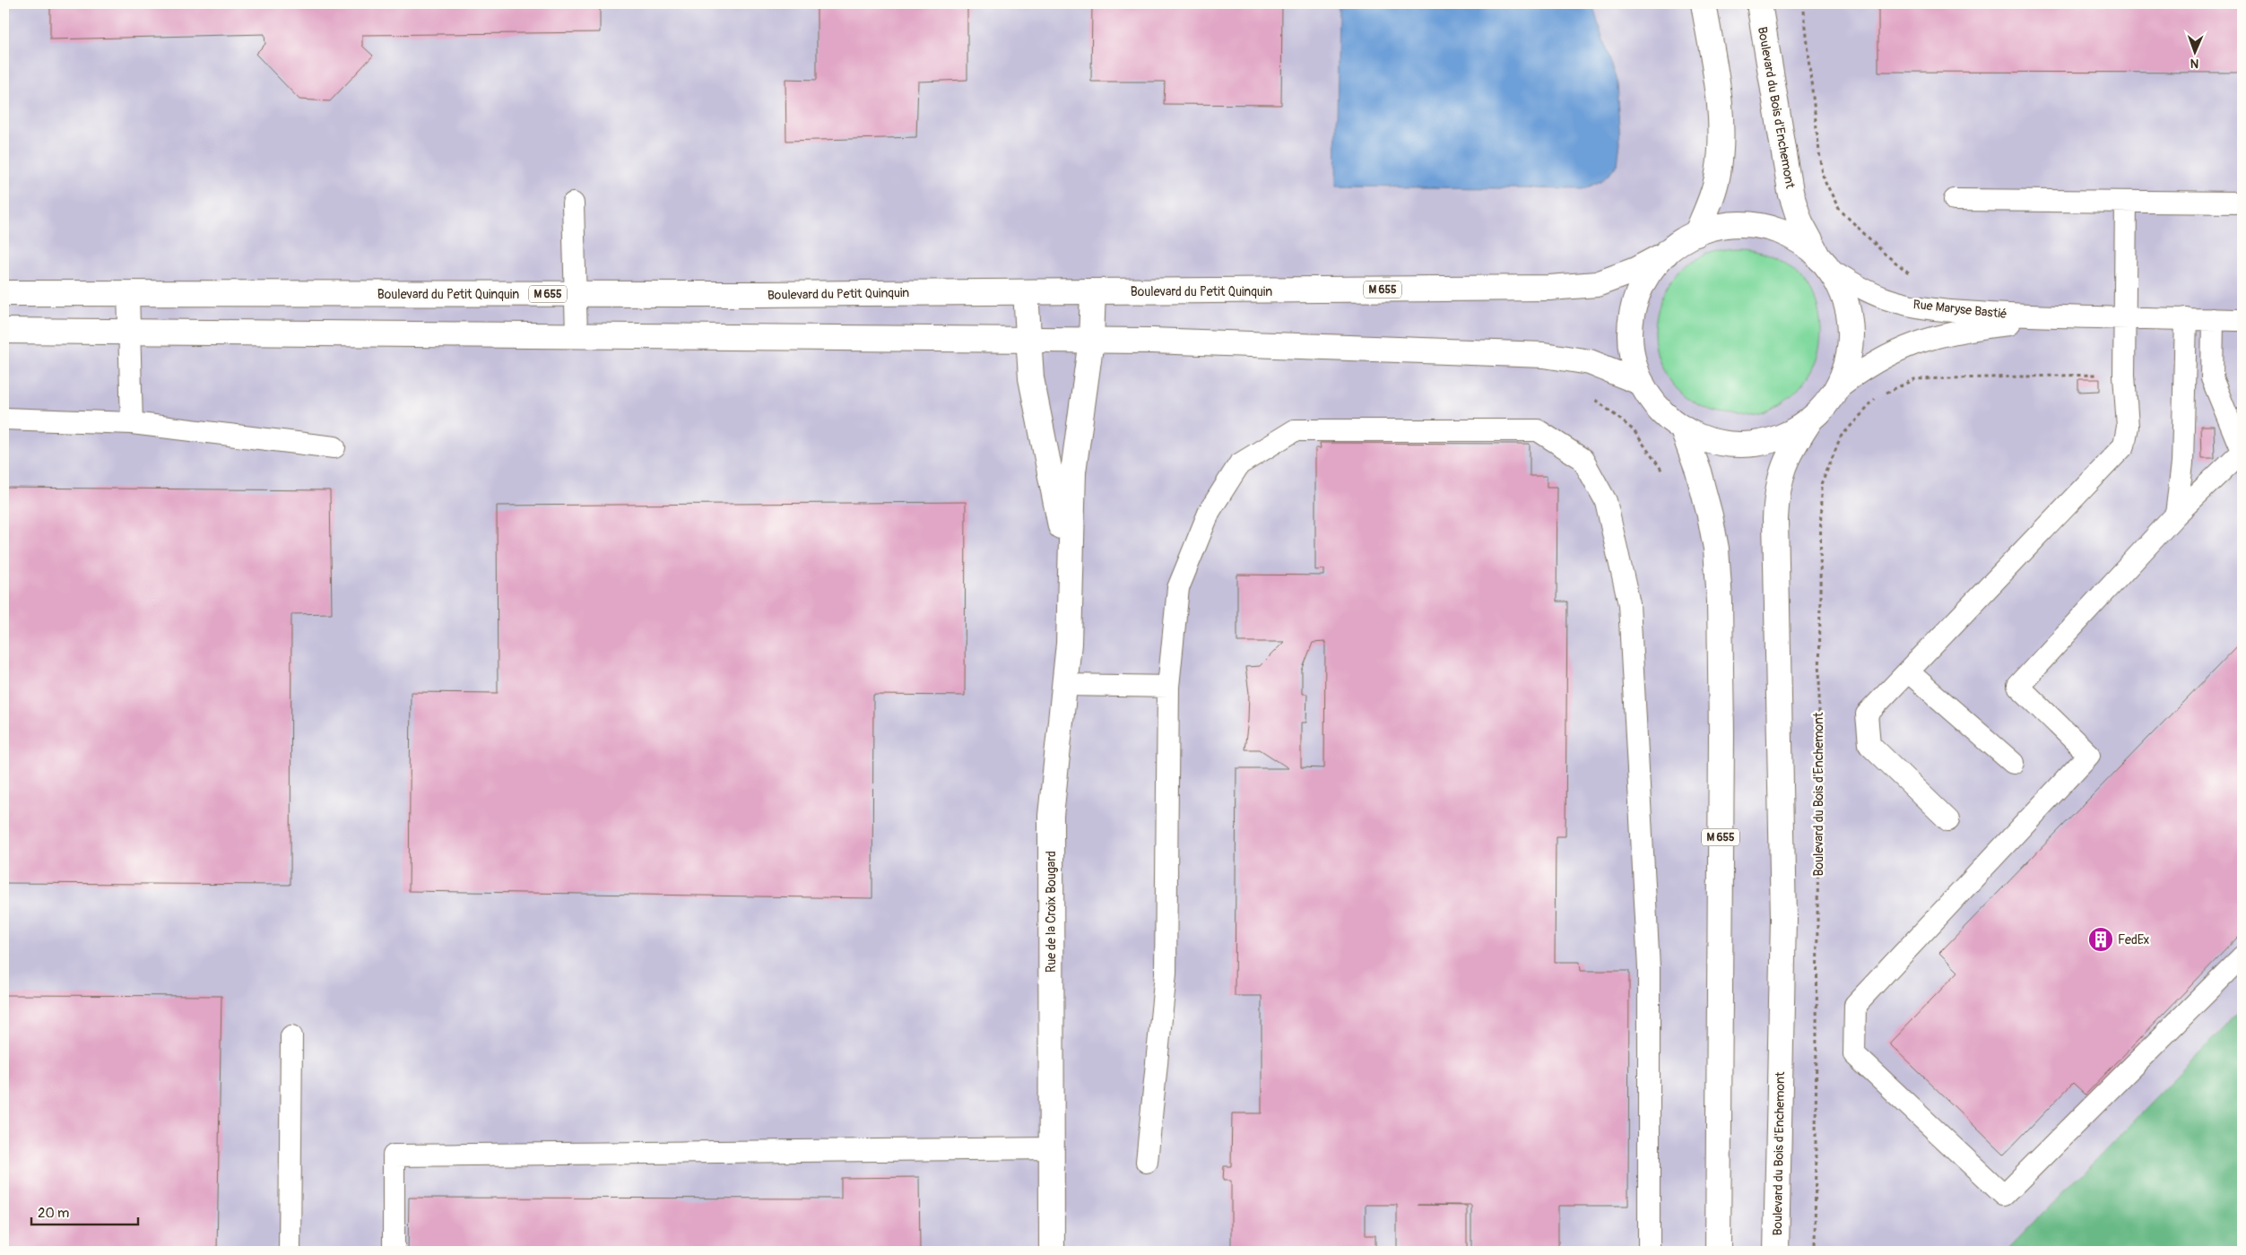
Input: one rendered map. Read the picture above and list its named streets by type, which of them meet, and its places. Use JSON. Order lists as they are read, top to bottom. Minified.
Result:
{"streets":{"main road":["Boulevard du Bois d'Enchemont","M 655","Boulevard du Petit Quinquin","Rue de la Croix Bougard"],"lane":["Rue Maryse Bastié"]},"crossings":[["Boulevard du Bois d'Enchemont","Boulevard du Petit Quinquin"],["Boulevard du Bois d'Enchemont","Rue Maryse Bastié"],["Boulevard du Petit Quinquin","Rue Maryse Bastié"]],"places":{"building":["FedEx"]},"scale_bar":"20 m","north":"bottom"}
